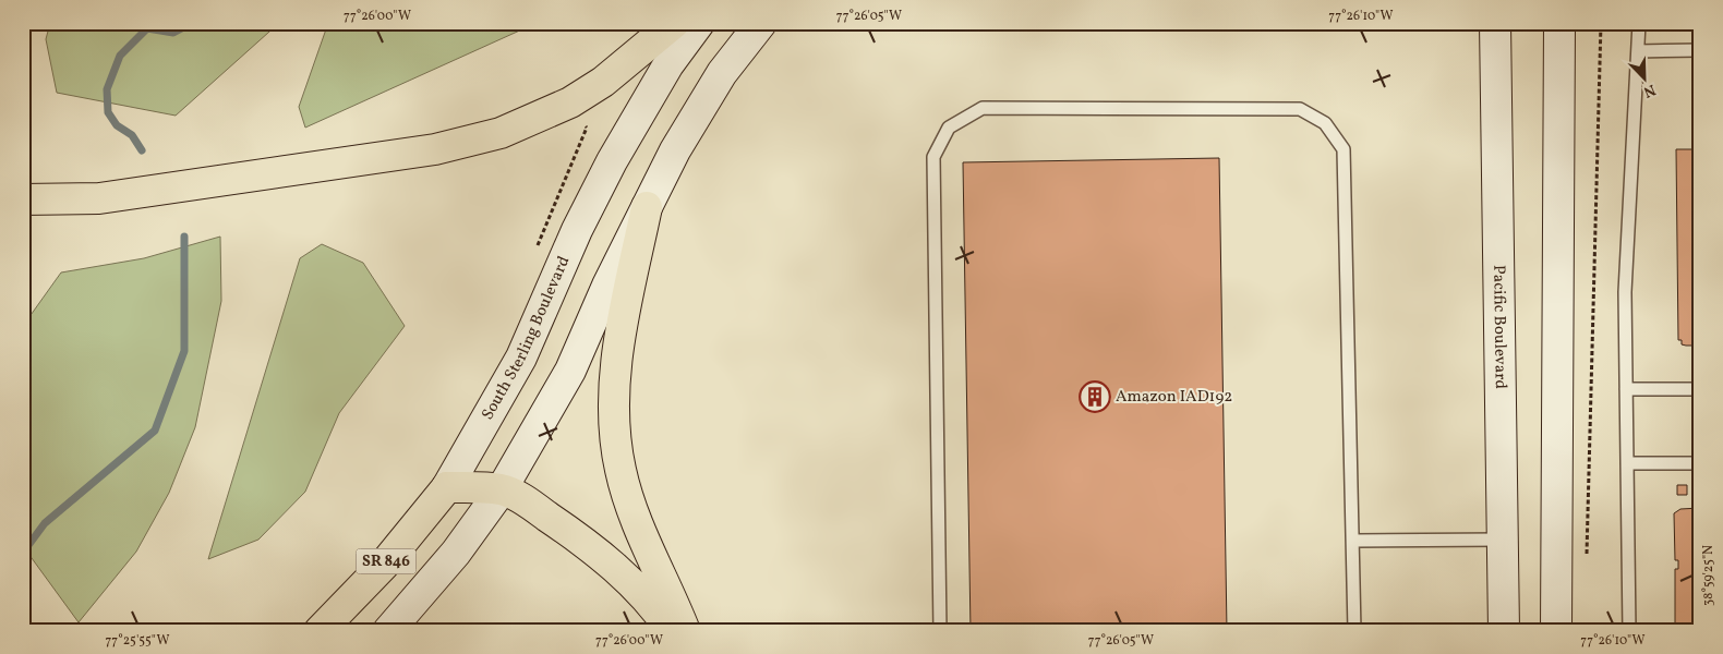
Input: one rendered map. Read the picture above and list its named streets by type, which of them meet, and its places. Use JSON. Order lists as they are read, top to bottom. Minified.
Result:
{"streets":{"main road":["Pacific Boulevard","South Sterling Boulevard","SR 846"]},"places":{"building":["Amazon IAD192"]},"north":"bottom right","coordinates":["77°26'00\"W","77°26'05\"W","77°26'10\"W","38°59'25\"N","77°25'55\"W"]}
